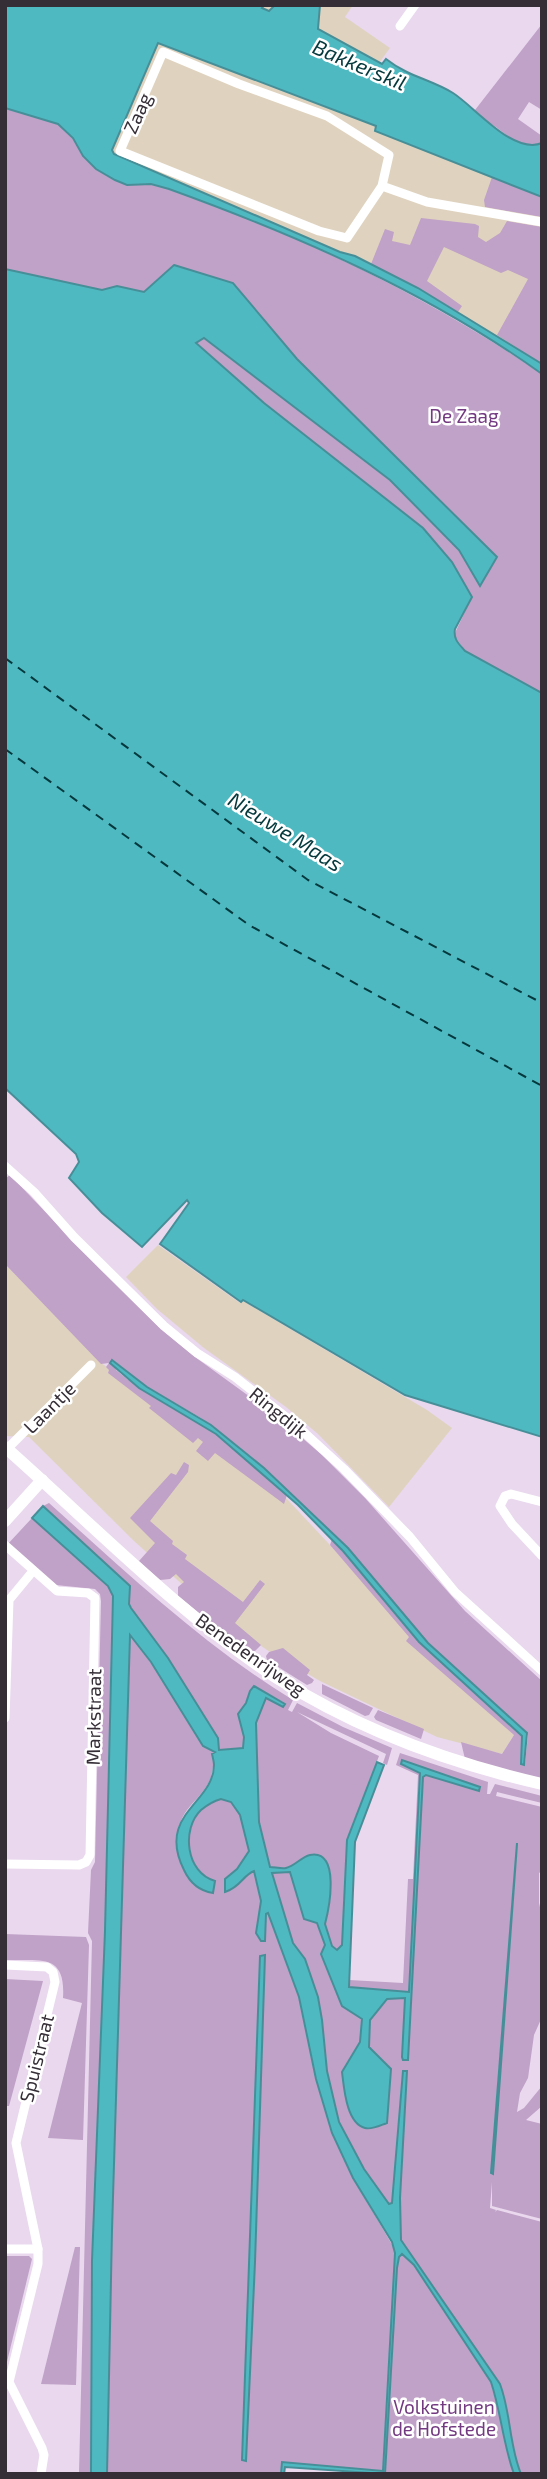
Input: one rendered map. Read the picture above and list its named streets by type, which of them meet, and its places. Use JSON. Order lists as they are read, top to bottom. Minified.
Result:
{"streets":{"street":["Zaag","Laantje","Ringdijk","Benedenrijweg","Markstraat","Spuistraat"]},"crossings":[["Laantje","Benedenrijweg"]],"water":["Bakkerskil","Nieuwe Maas"],"parks":["De Zaag","Volkstuinen de Hofstede"]}
